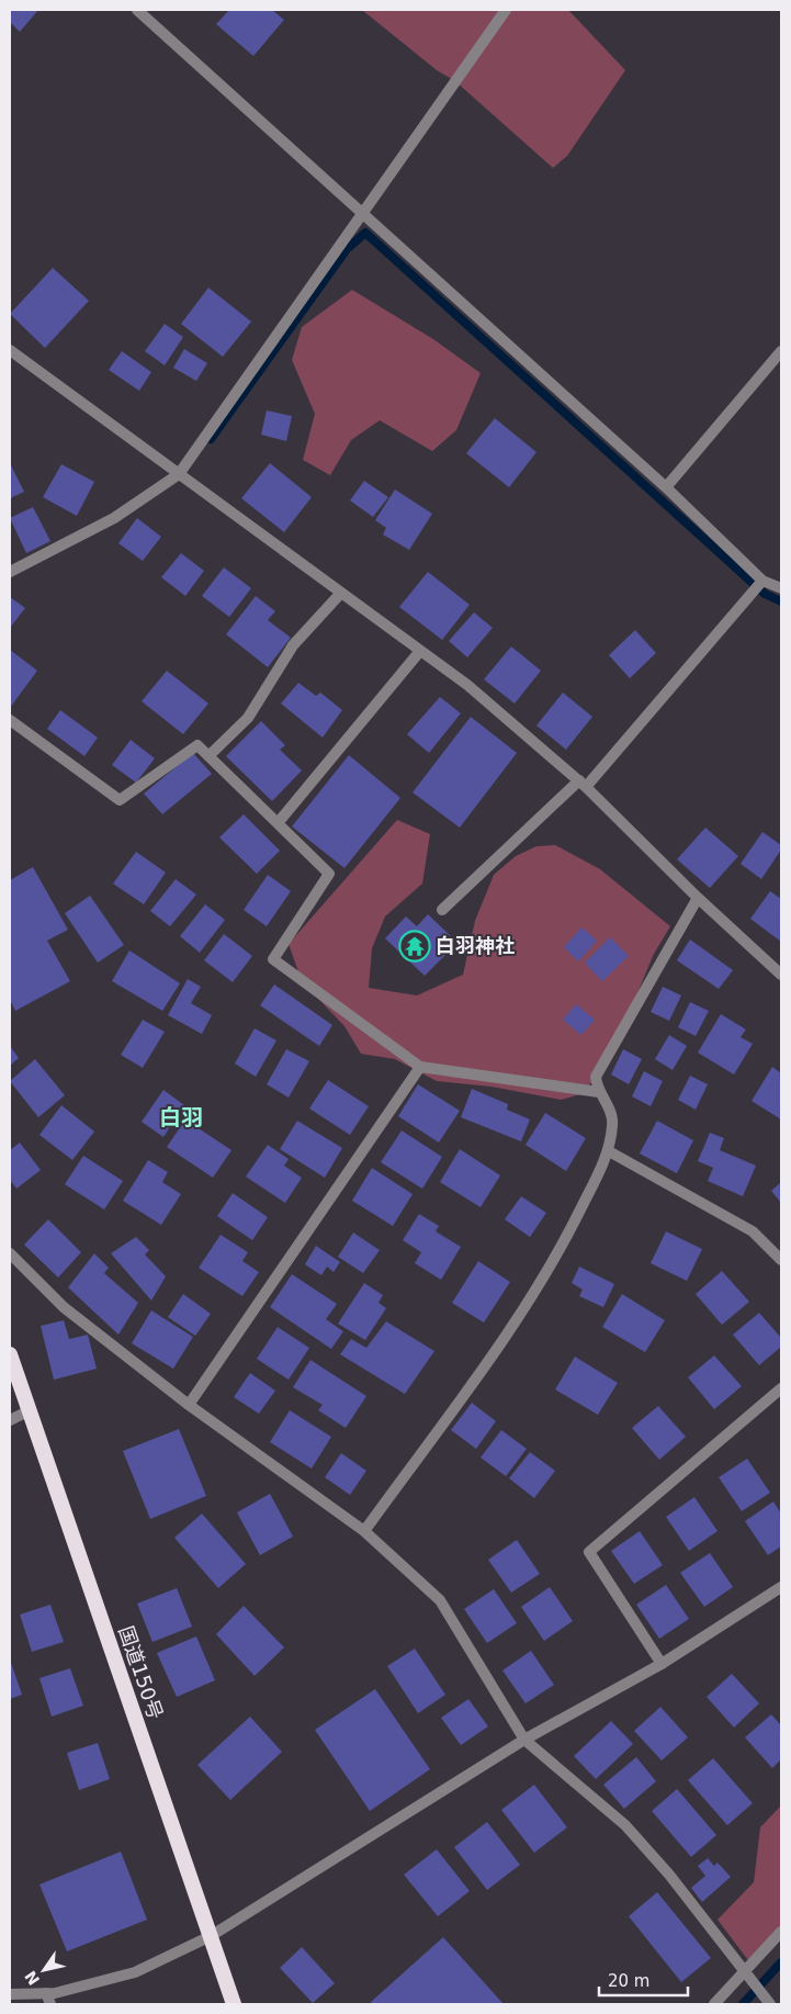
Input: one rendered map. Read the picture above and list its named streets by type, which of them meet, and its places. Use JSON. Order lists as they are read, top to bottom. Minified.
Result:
{"streets":{"highway":["国道150号"]},"districts":["白羽"],"places":{"temple":["白羽神社"]},"scale_bar":"20 m","north":"bottom left"}
